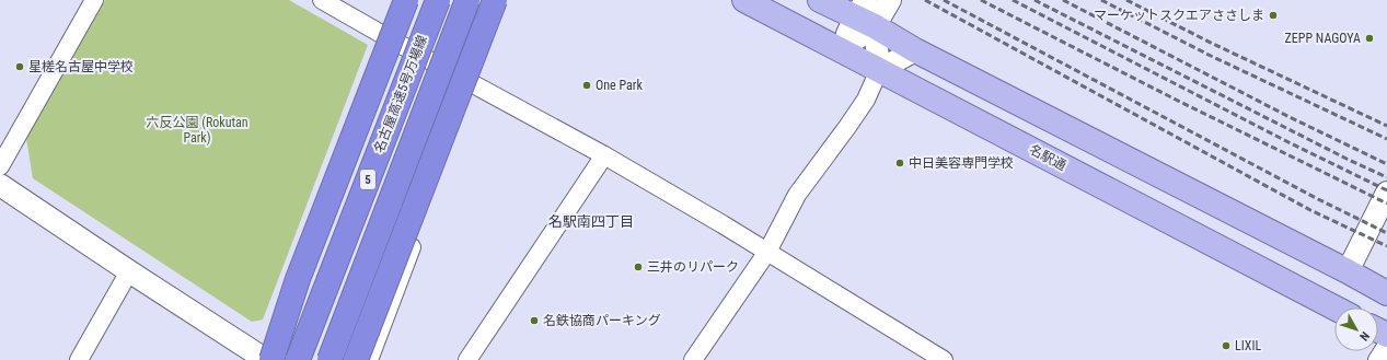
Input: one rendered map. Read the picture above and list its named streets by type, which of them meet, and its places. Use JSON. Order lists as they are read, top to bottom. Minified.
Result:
{"streets":{"highway":["名古屋高速5号万場線","5"],"main road":["名駅通"]},"districts":["名駅南四丁目"],"parks":["六反公園 (Rokutan Park)"],"places":["マーケットスクエアささしま","ZEPP NAGOYA","星槎名古屋中学校","One Park","中日美容専門学校","三井のリパーク","名鉄協商パーキング","LIXIL"],"north":"bottom right"}
